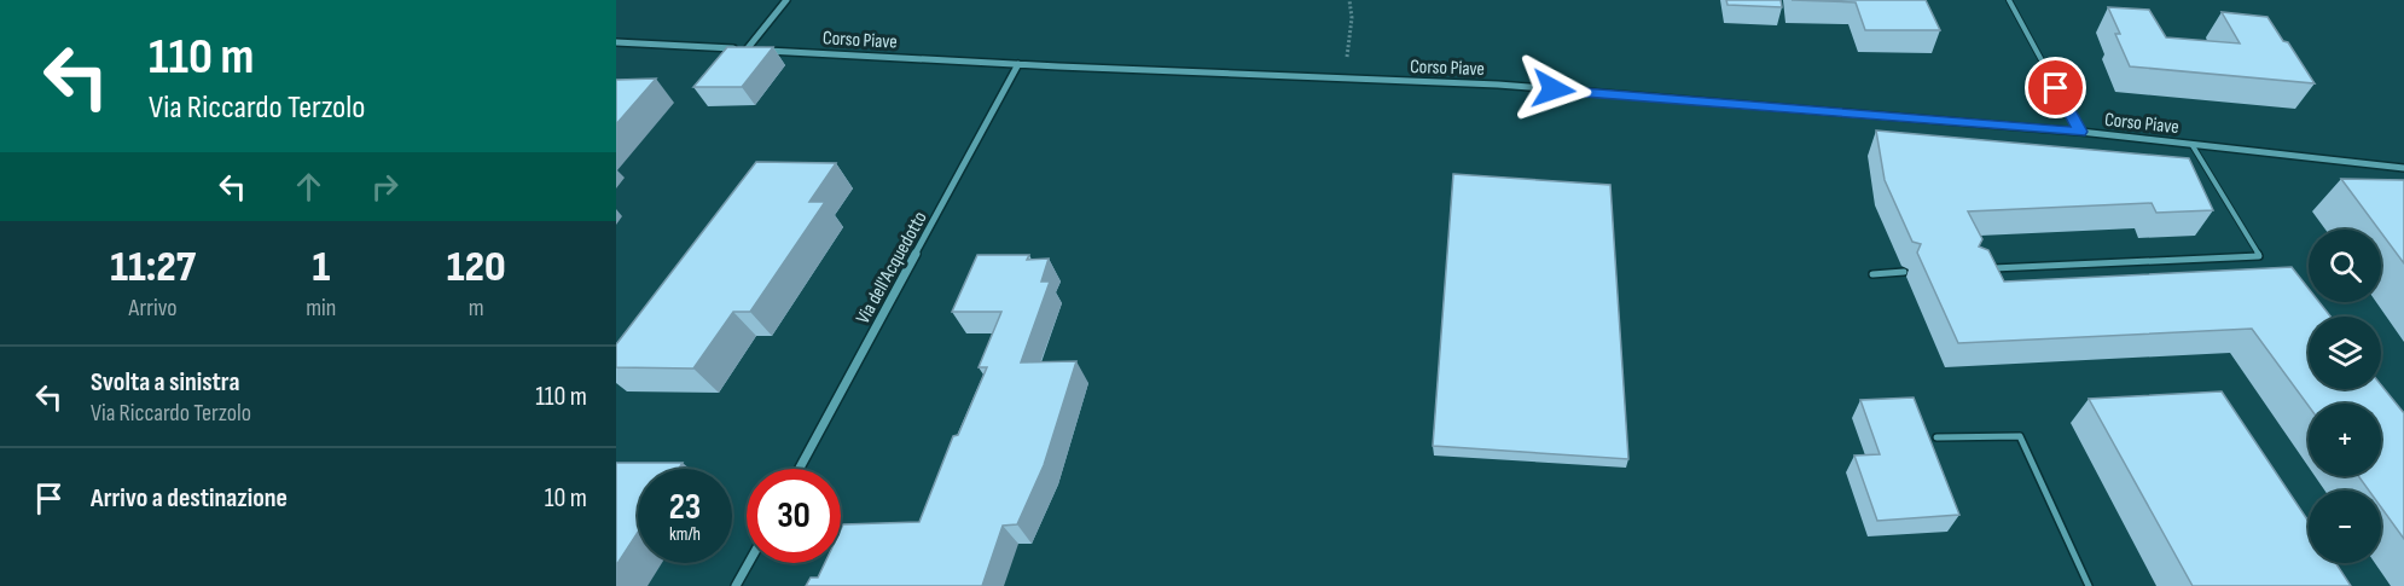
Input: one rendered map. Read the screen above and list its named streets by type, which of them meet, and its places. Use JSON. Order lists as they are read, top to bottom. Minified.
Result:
{"streets":{"street":["Corso Piave","Via dell'Acquedotto"]},"crossings":[["Corso Piave","Via dell'Acquedotto"]],"page":{"turn":["110 m","Via Riccardo Terzolo"],"eta":["11:27","Arrivo","1","min","120","m"],"map_buttons":["+","−"],"list":[{"name":"Svolta a sinistra","note":"Via Riccardo Terzolo","value":"110 m"},{"name":"Arrivo a destinazione","value":"10 m"}],"speed":"23 km/h","limit":"30"}}
